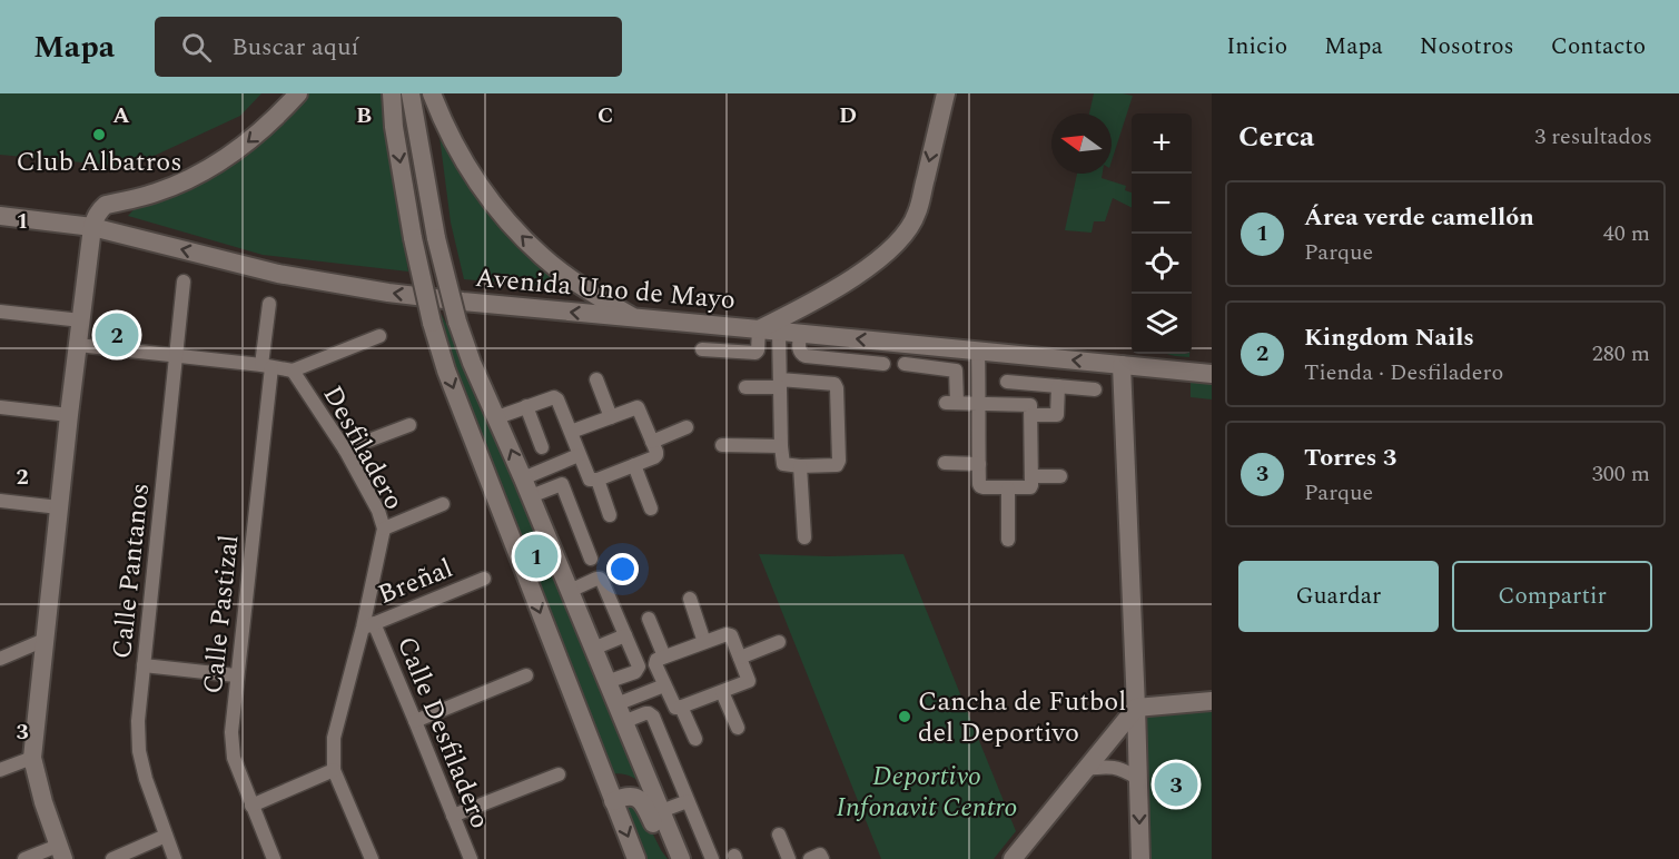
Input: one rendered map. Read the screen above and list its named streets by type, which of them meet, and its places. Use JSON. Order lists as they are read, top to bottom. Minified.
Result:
{"streets":{"main road":["Avenida Uno de Mayo"],"street":["Desfiladero","Calle Pantanos","Breñal","Calle Pastizal","Calle Desfiladero"]},"crossings":[["Desfiladero","Calle Pantanos"],["Desfiladero","Breñal"],["Desfiladero","Calle Pastizal"],["Desfiladero","Calle Desfiladero"],["Breñal","Calle Desfiladero"]],"one_way":["Avenida Uno de Mayo"],"parks":["Deportivo Infonavit Centro"],"places":["Club Albatros","Cancha de Futbol del Deportivo"],"north":"left","page":{"header":"Mapa","search":"Buscar aquí","nav":["Inicio","Mapa","Nosotros","Contacto"],"heading":["Cerca","3 resultados"],"map_buttons":["+","−"],"list":[{"mark":"1","name":"Área verde camellón","note":"Parque","value":"40 m"},{"mark":"2","name":"Kingdom Nails","note":"Tienda · Desfiladero","value":"280 m"},{"mark":"3","name":"Torres 3","note":"Parque","value":"300 m"}],"pins":["2","1","3"],"buttons":["Guardar","Compartir"]},"grid":{"columns":["A","B","C","D"],"rows":["1","2","3"]}}
